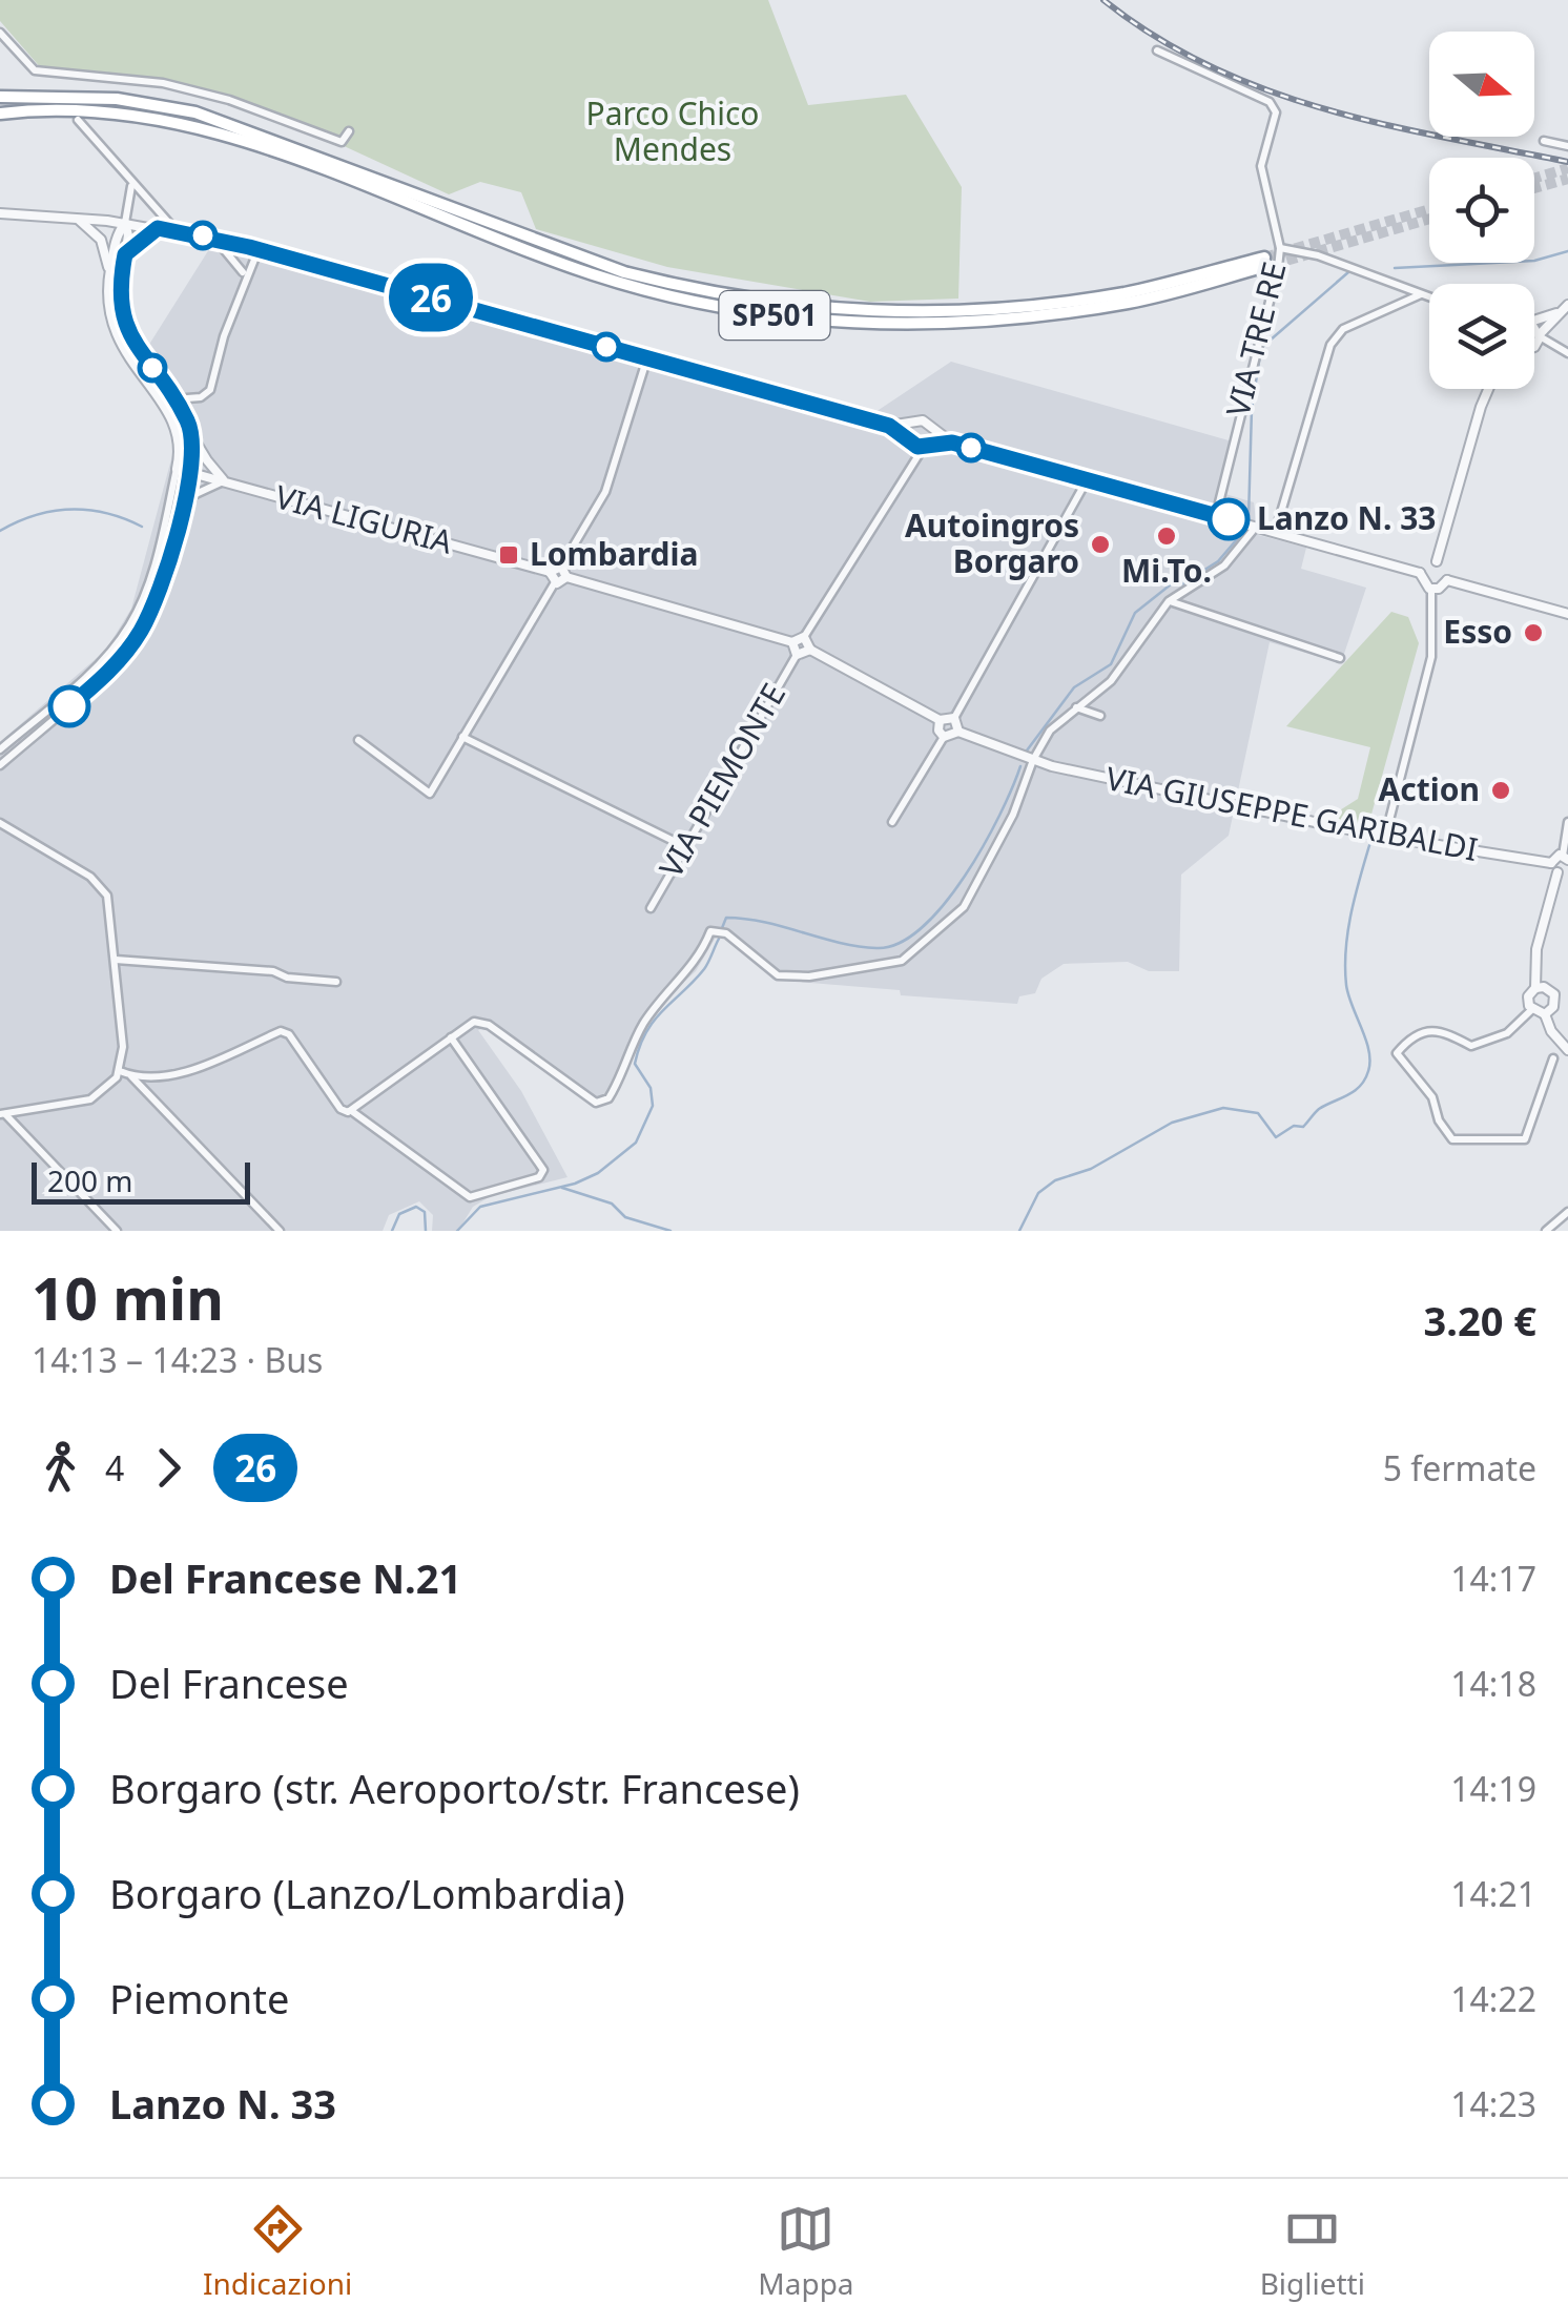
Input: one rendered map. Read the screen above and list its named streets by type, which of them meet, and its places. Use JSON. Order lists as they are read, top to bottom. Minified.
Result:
{"streets":{"highway":["SP501"],"street":["VIA TRE RE","VIA LIGURIA","VIA PIEMONTE","VIA GIUSEPPE GARIBALDI"]},"parks":["Parco Chico Mendes"],"places":{"other":["Lanzo N. 33","Mi.To.","Autoingros Borgaro","Esso","Action"],"transit":["Lombardia"]},"lines":["bus line 26"],"scale_bar":"200 m","north":"right","page":{"on_map":"26","scale":"200 m","heading":["10 min","14:13 – 14:23 · Bus","3.20 €"],"legs":["4","26","5 fermate"],"list":[{"name":"Del Francese N.21","value":"14:17"},{"name":"Del Francese","value":"14:18"},{"name":"Borgaro (str. Aeroporto/str. Francese)","value":"14:19"},{"name":"Borgaro (Lanzo/Lombardia)","value":"14:21"},{"name":"Piemonte","value":"14:22"},{"name":"Lanzo N. 33","value":"14:23"}],"tabs":["Indicazioni","Mappa","Biglietti"]}}
